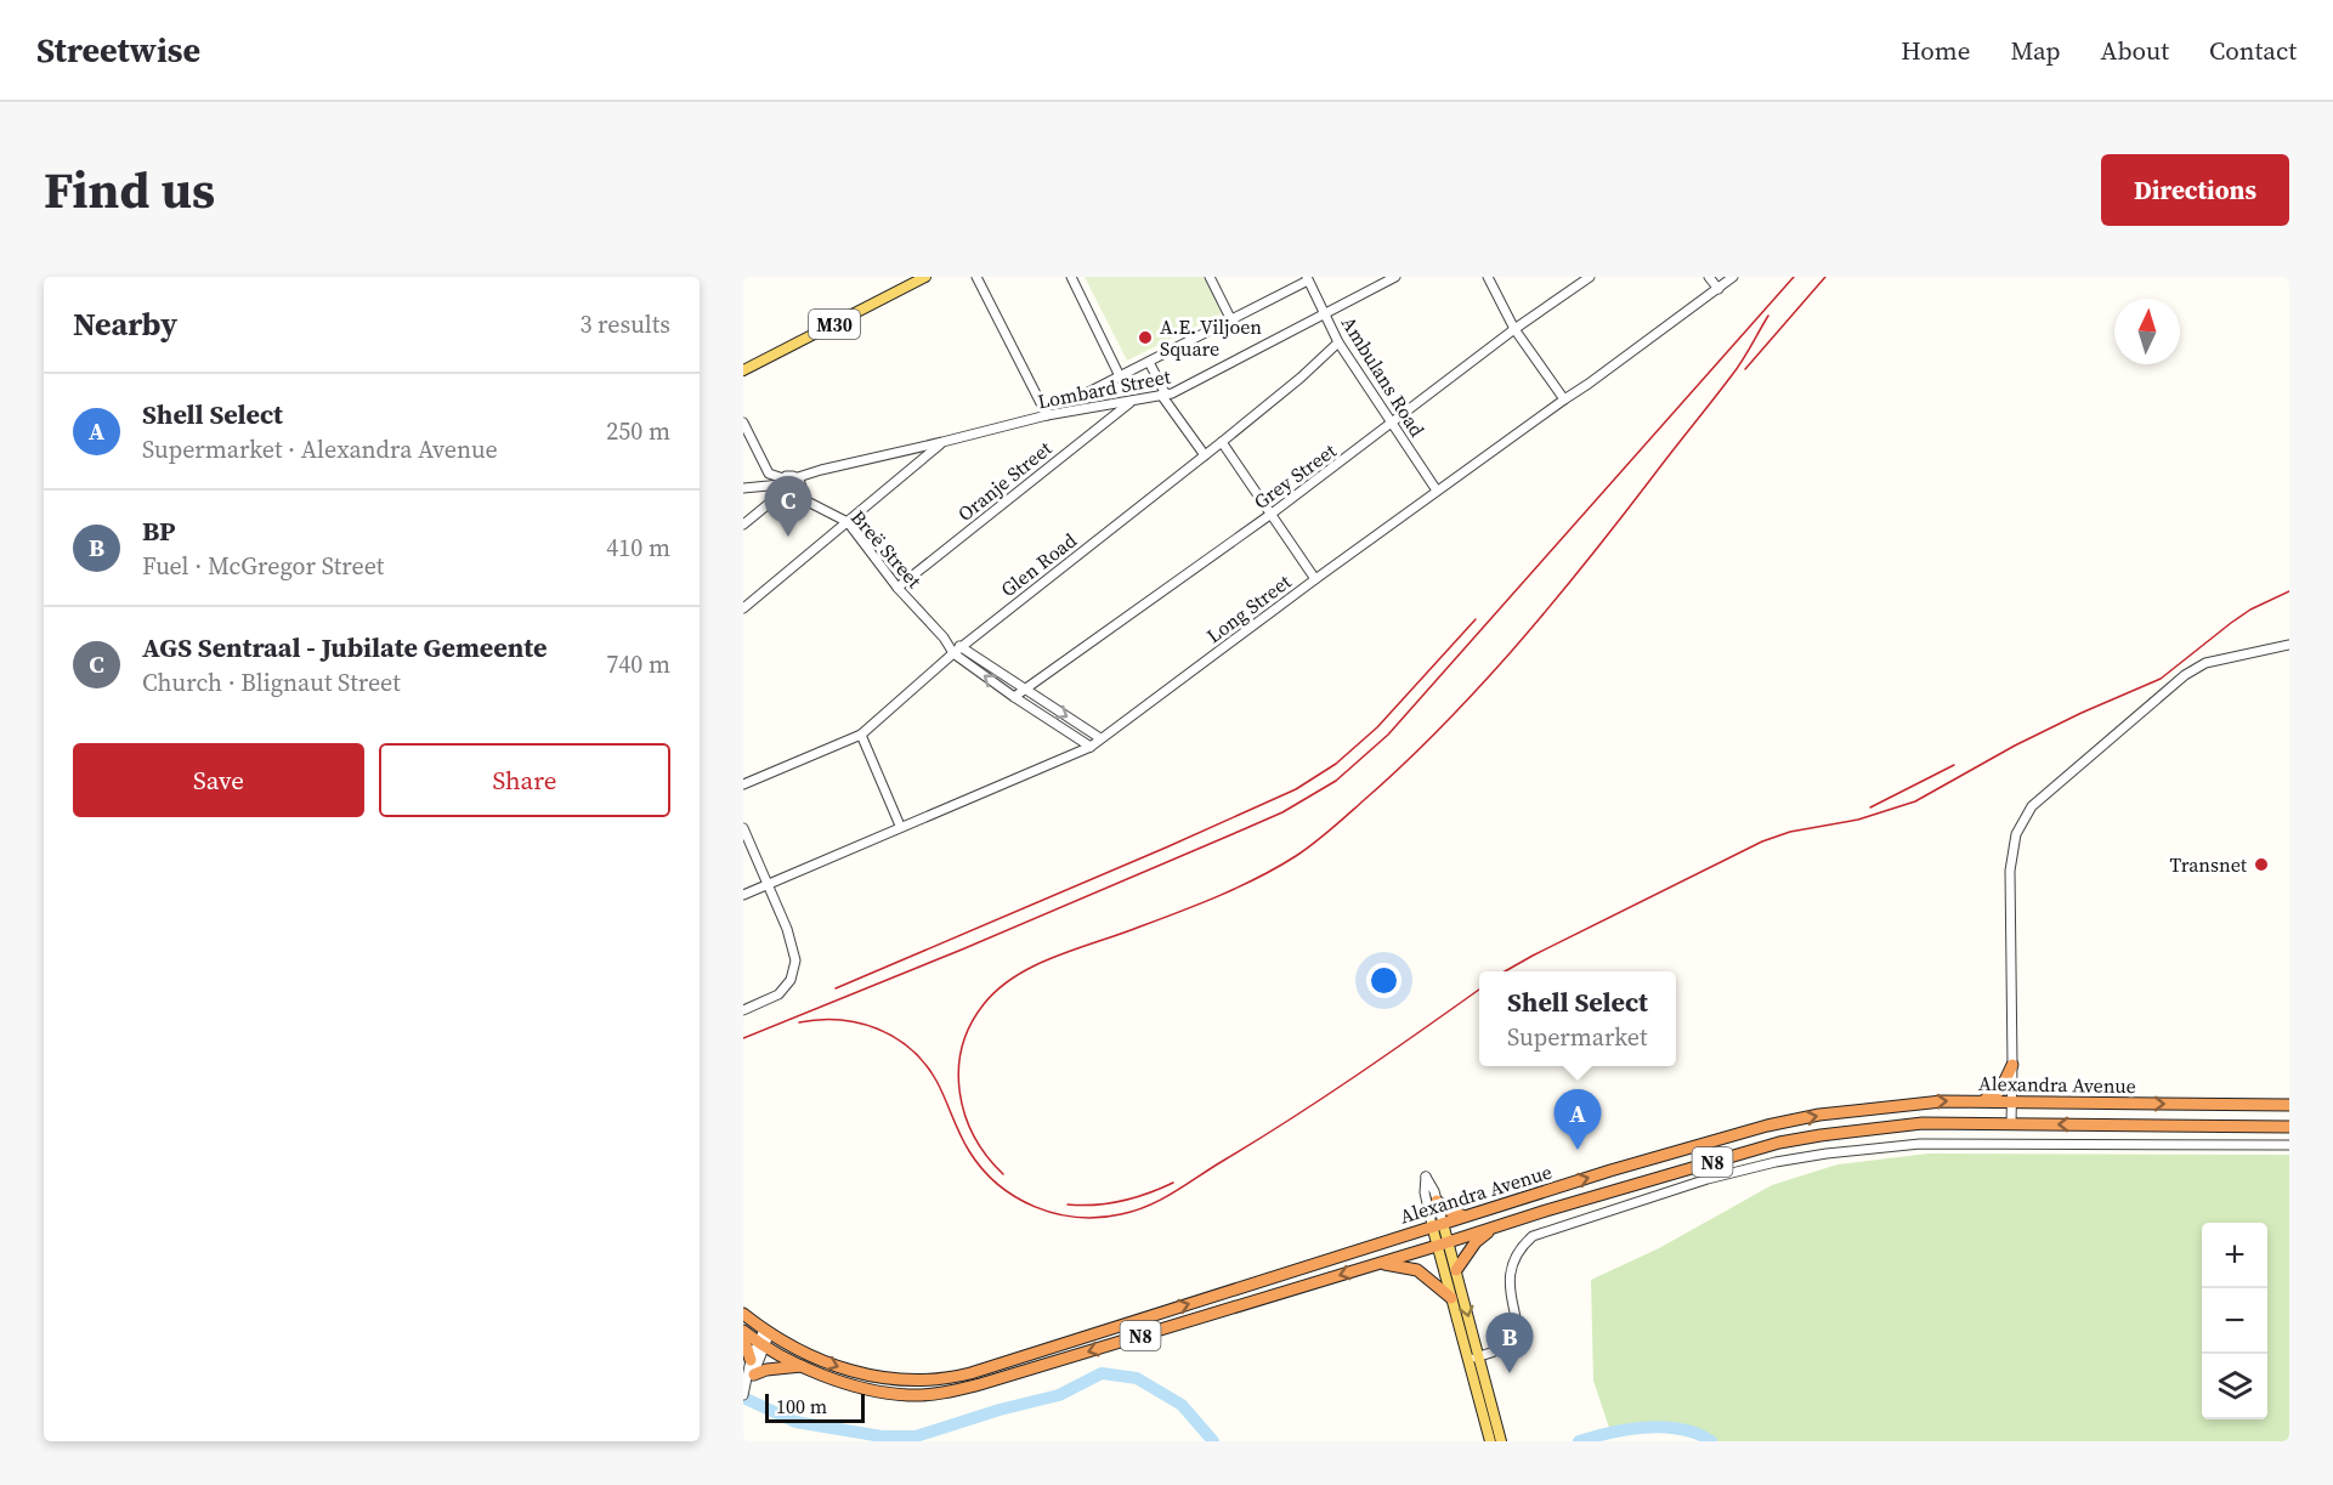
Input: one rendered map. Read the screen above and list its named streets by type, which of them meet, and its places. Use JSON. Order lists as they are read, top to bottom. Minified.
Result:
{"streets":{"highway":["Alexandra Avenue","N8"],"main road":["M30"],"street":["Ambulans Road","Lombard Street","Grey Street","Oranje Street","Breë Street","Glen Road","Long Street"]},"crossings":[["Ambulans Road","Lombard Street"],["Ambulans Road","Grey Street"],["Ambulans Road","Glen Road"],["Ambulans Road","Long Street"],["Lombard Street","Oranje Street"],["Lombard Street","Breë Street"],["Grey Street","Breë Street"],["Oranje Street","Breë Street"],["Breë Street","Glen Road"],["Breë Street","Long Street"]],"places":["A.E. Viljoen Square","Transnet"],"scale_bar":"100 m","north":"top","page":{"header":"Streetwise","nav":["Home","Map","About","Contact"],"title":"Find us","buttons":["Directions",["Save","Share"]],"heading":["Nearby","3 results"],"list":[{"mark":"A","name":"Shell Select","note":"Supermarket · Alexandra Avenue","value":"250 m"},{"mark":"B","name":"BP","note":"Fuel · McGregor Street","value":"410 m"},{"mark":"C","name":"AGS Sentraal - Jubilate Gemeente","note":"Church · Blignaut Street","value":"740 m"}],"pins":["C","A","B"],"popup":["Shell Select","Supermarket"],"map_buttons":["+","−"],"scale":"100 m"}}
